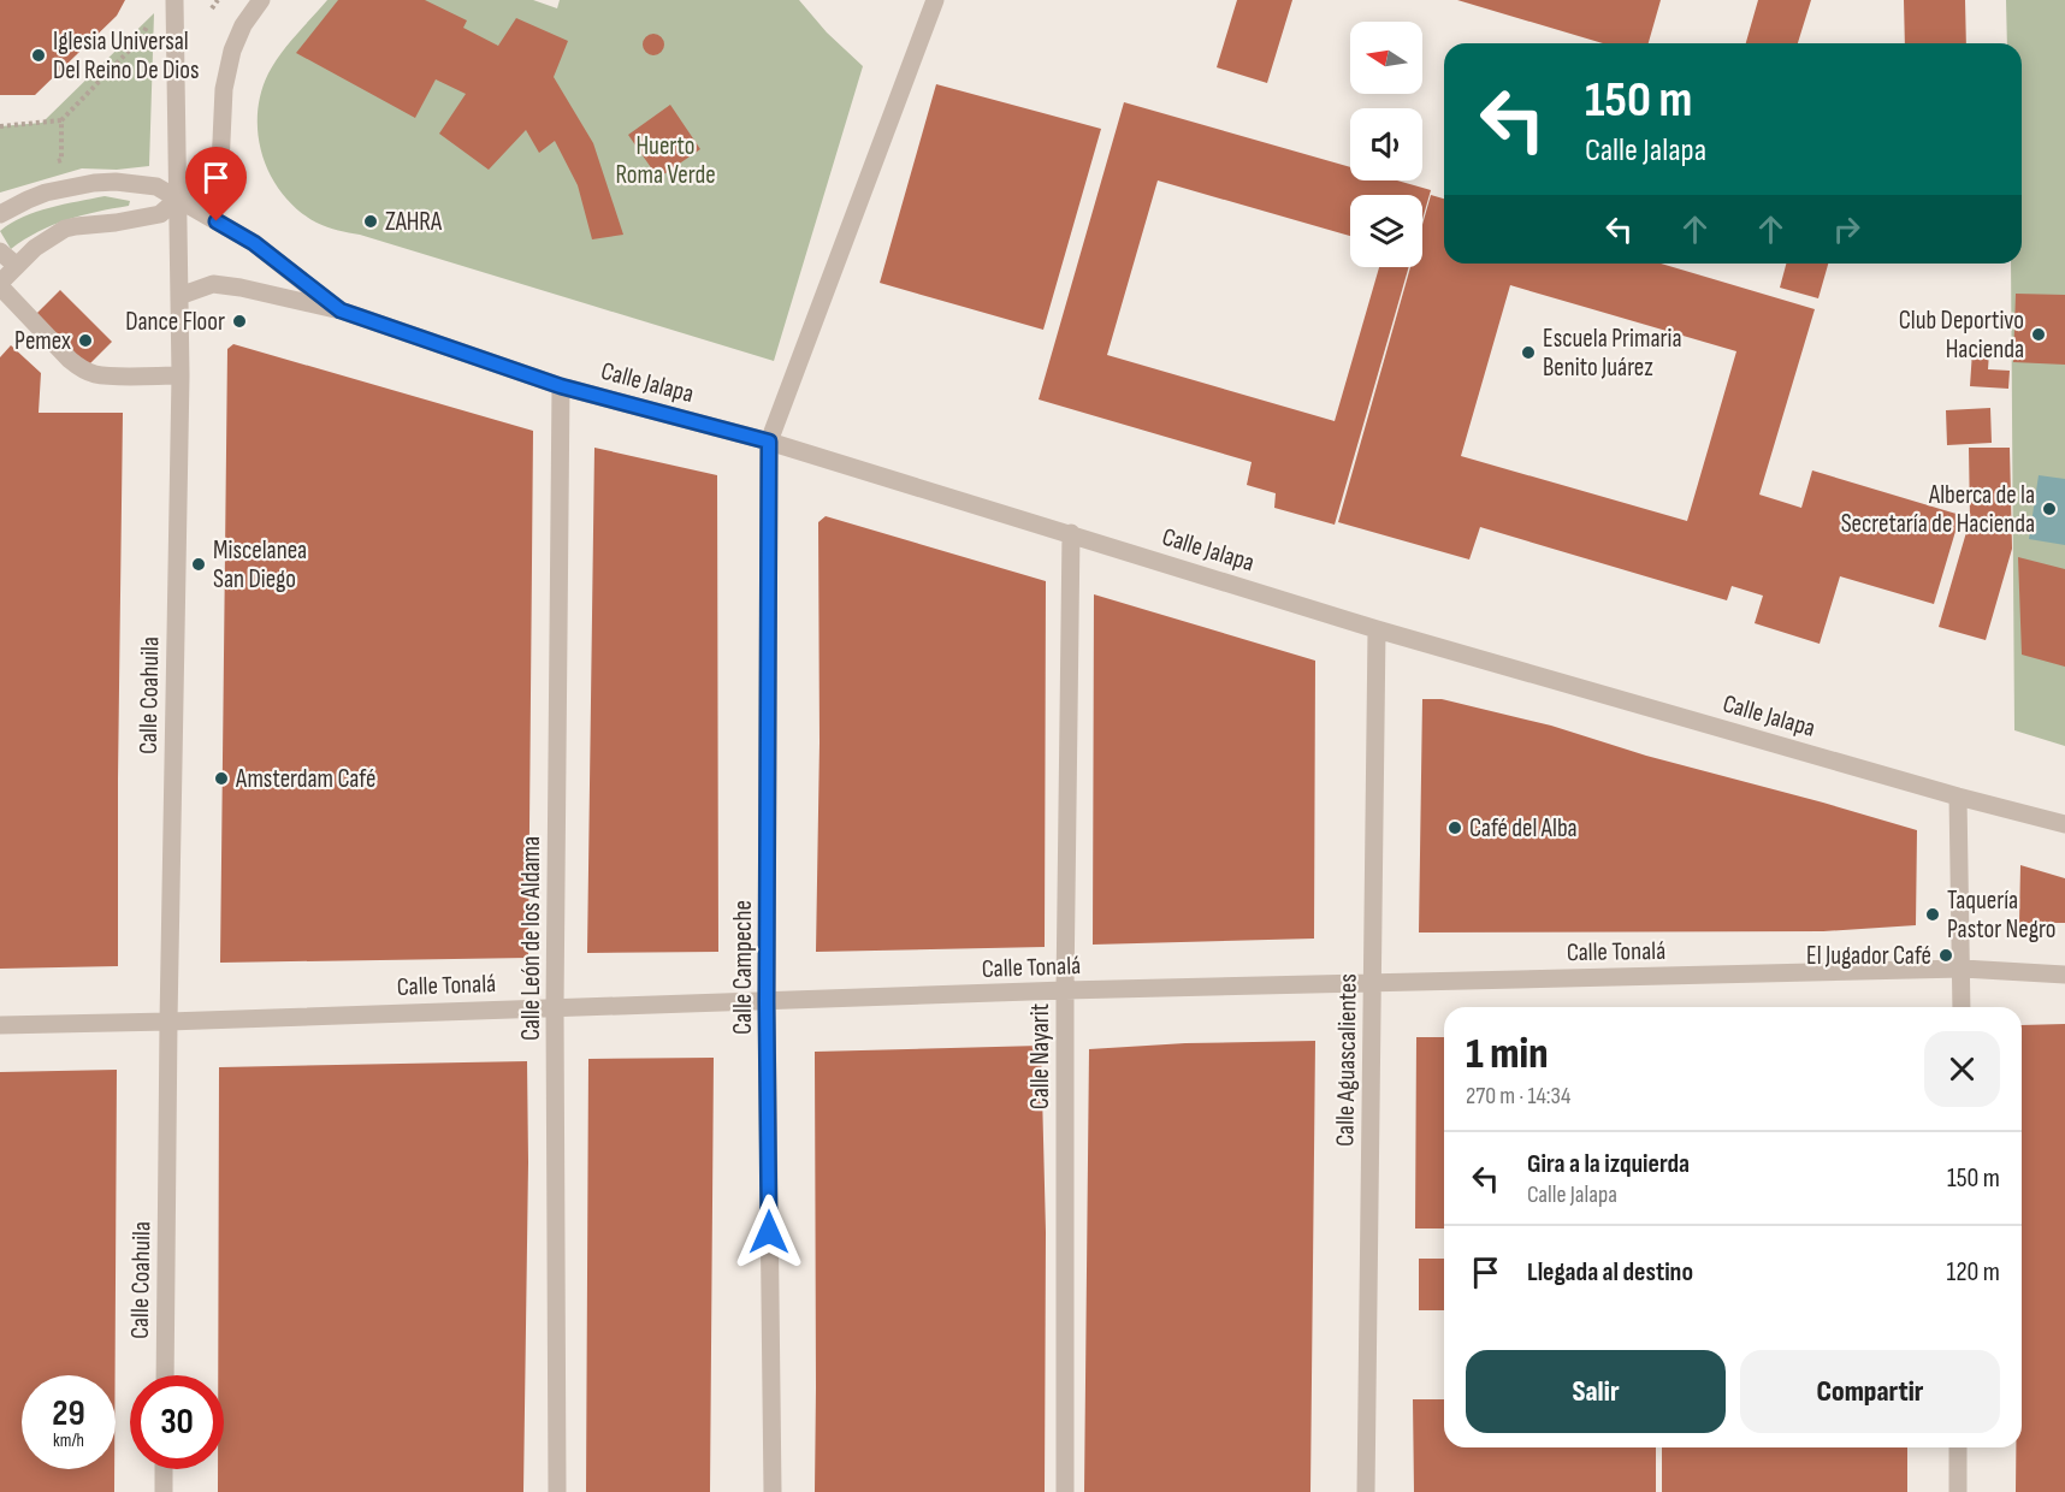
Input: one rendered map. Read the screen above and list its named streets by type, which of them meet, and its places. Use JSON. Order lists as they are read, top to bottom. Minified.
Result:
{"streets":{"street":["Calle Jalapa","Calle Coahuila","Calle León de los Aldama","Calle Tonalá","Calle Campeche","Calle Nayarit","Calle Aguascalientes"]},"crossings":[["Calle Jalapa","Calle Coahuila"],["Calle Jalapa","Calle León de los Aldama"],["Calle Jalapa","Calle Campeche"],["Calle Jalapa","Calle Nayarit"],["Calle Jalapa","Calle Aguascalientes"],["Calle Coahuila","Calle Tonalá"],["Calle León de los Aldama","Calle Tonalá"],["Calle Tonalá","Calle Campeche"],["Calle Tonalá","Calle Nayarit"],["Calle Tonalá","Calle Aguascalientes"]],"parks":["Huerto Roma Verde"],"places":["Iglesia Universal Del Reino De Dios","ZAHRA","Dance Floor","Club Deportivo Hacienda","Pemex","Escuela Primaria Benito Juárez","Alberca de la Secretaría de Hacienda","Miscelanea San Diego","Amsterdam Café","Café del Alba","Taquería Pastor Negro","El Jugador Café"],"north":"left","page":{"turn":["150 m","Calle Jalapa"],"heading":["1 min","270 m · 14:34"],"list":[{"name":"Gira a la izquierda","note":"Calle Jalapa","value":"150 m"},{"name":"Llegada al destino","value":"120 m"}],"buttons":["Salir","Compartir"],"speed":"29 km/h","limit":"30"}}
